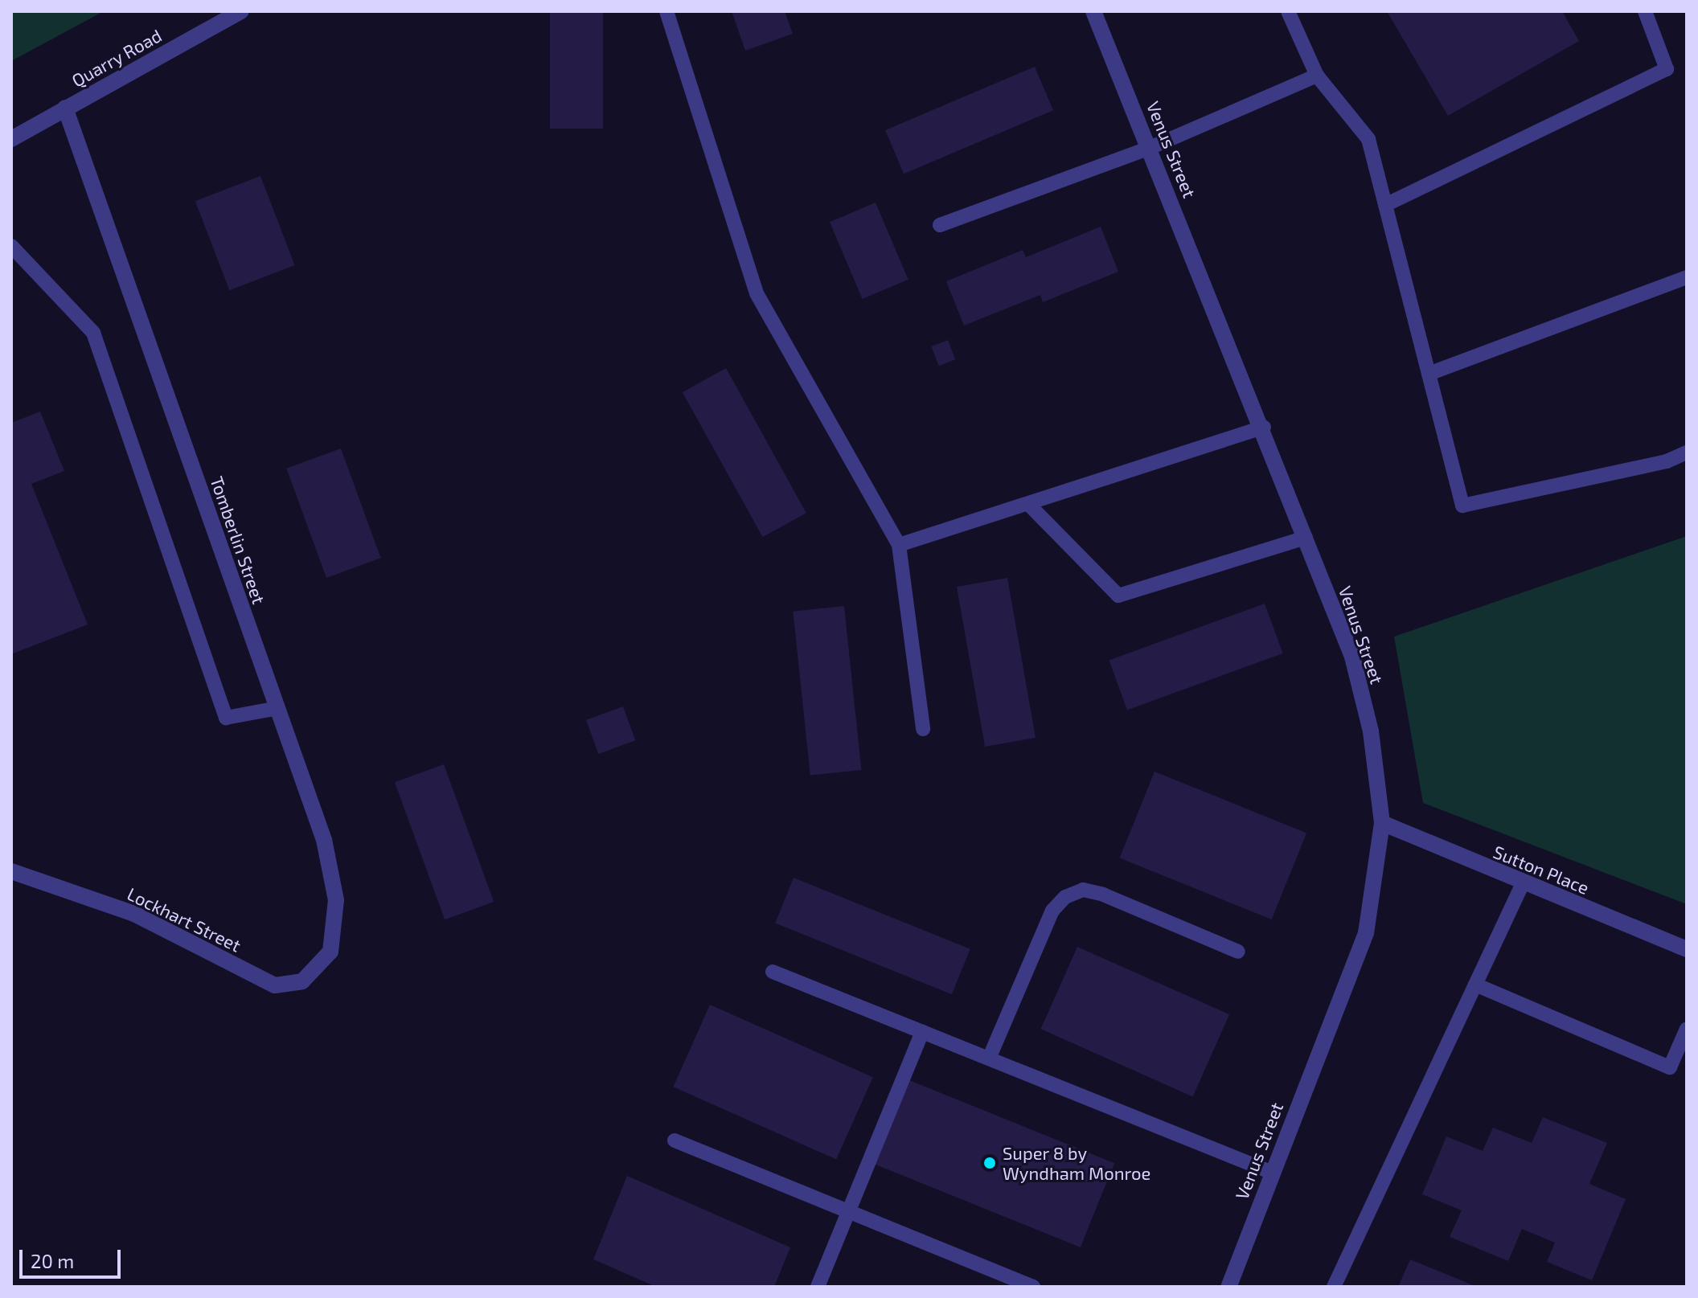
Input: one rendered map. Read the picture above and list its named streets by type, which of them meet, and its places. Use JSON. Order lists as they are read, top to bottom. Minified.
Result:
{"streets":{"street":["Quarry Road","Venus Street","Tomberlin Street","Sutton Place","Lockhart Street"]},"crossings":[["Quarry Road","Tomberlin Street"],["Venus Street","Sutton Place"],["Tomberlin Street","Lockhart Street"]],"places":["Super 8 by Wyndham Monroe"],"scale_bar":"20 m"}
